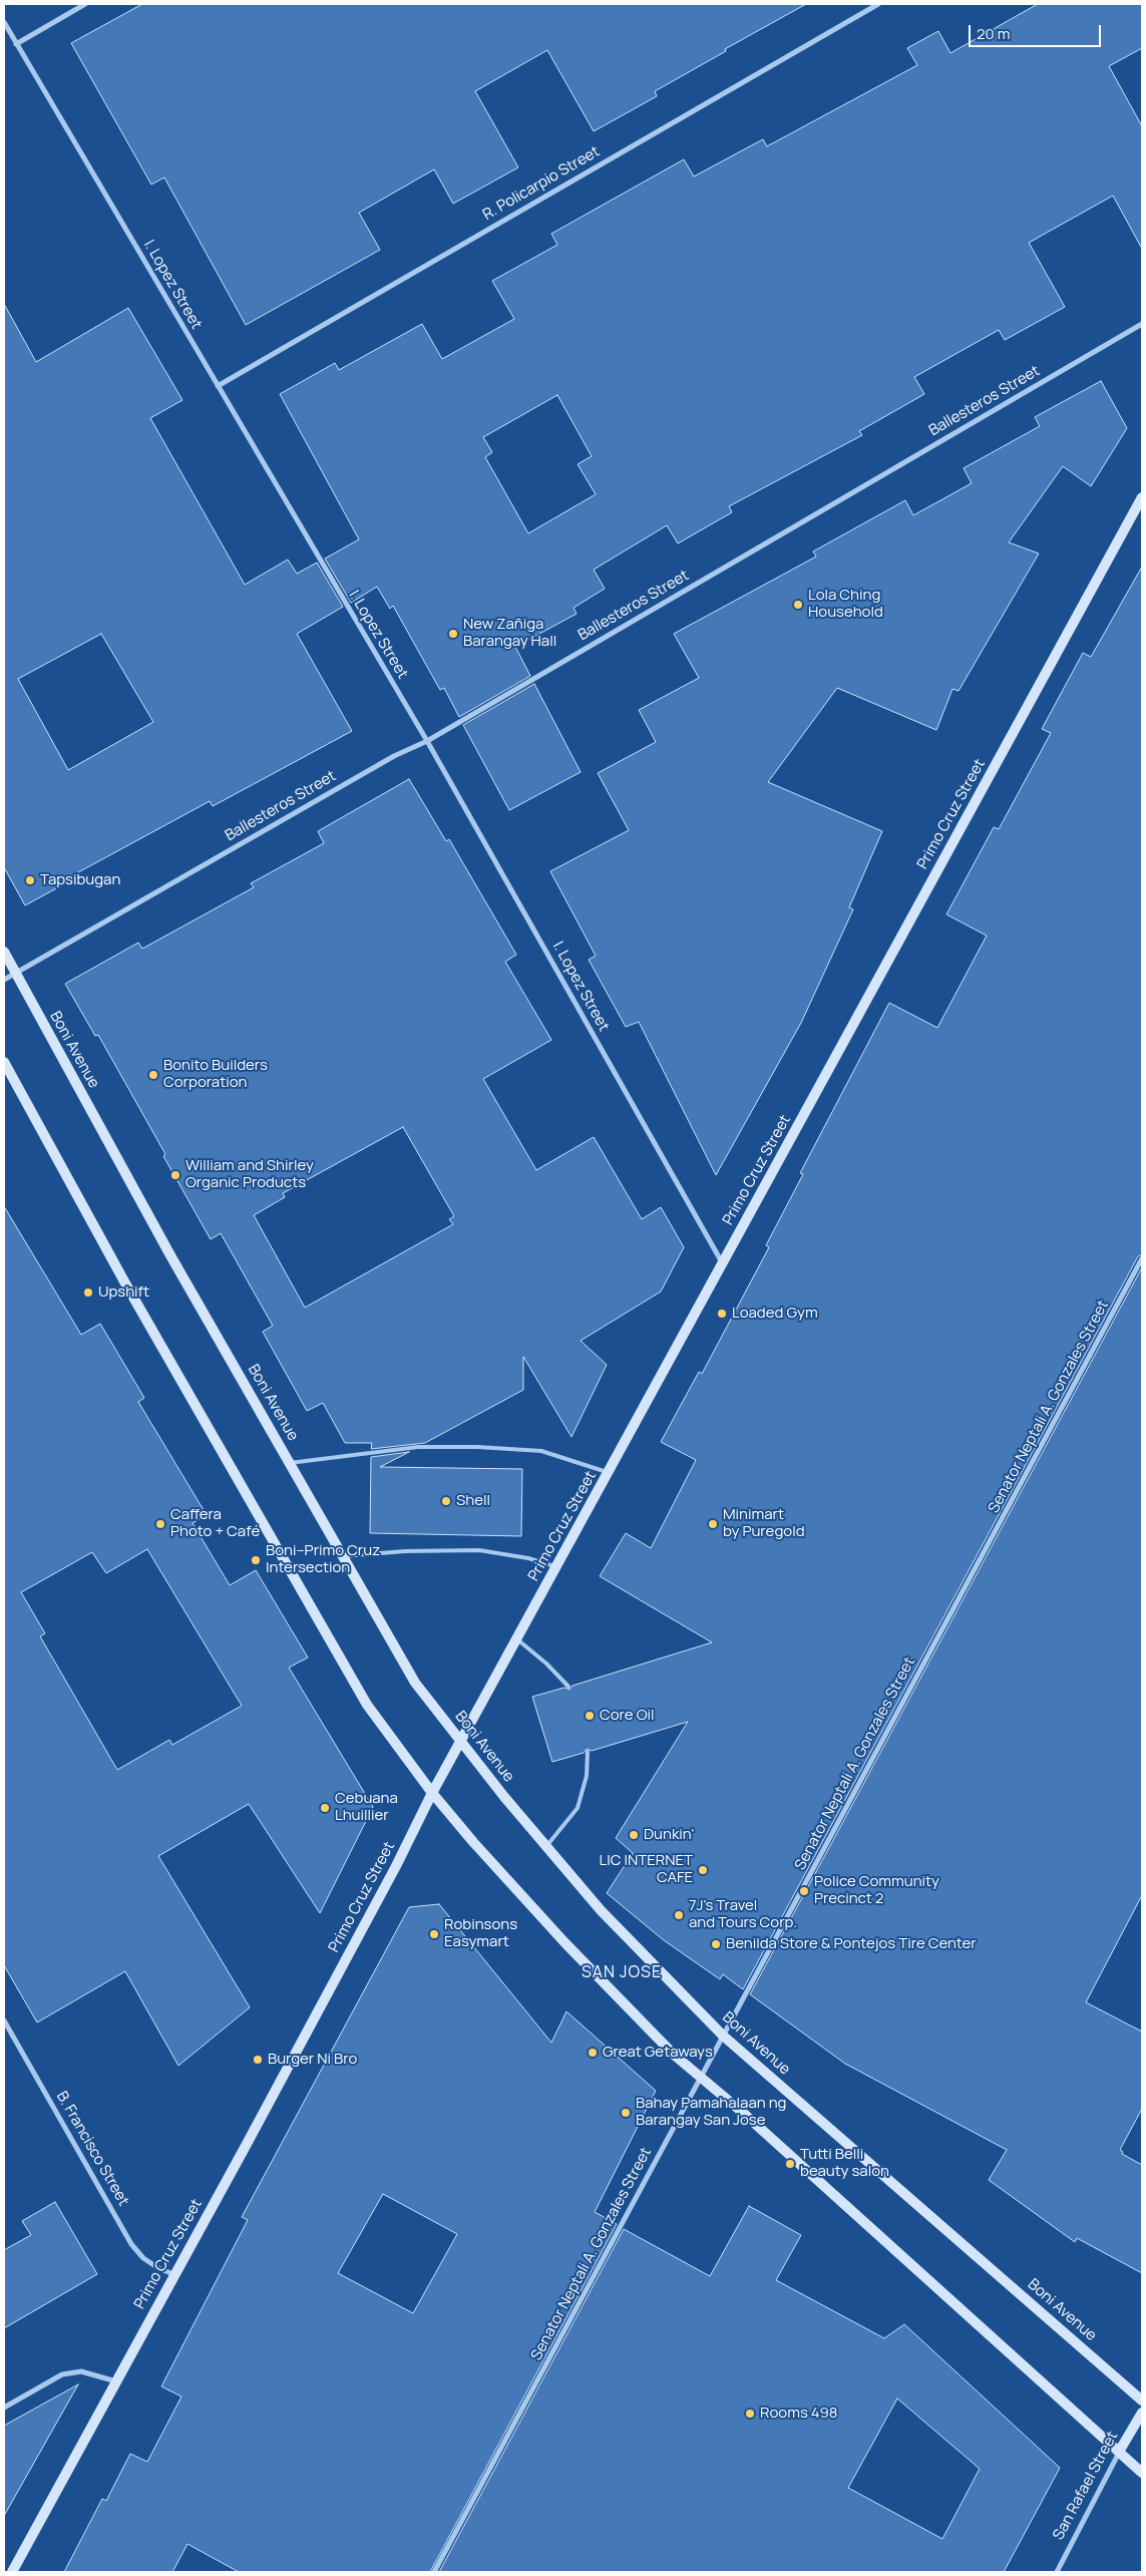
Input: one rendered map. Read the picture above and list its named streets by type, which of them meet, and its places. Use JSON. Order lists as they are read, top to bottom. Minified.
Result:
{"streets":{"main road":["Primo Cruz Street","Boni Avenue","San Rafael Street"],"street":["R. Policarpio Street","I. Lopez Street","Ballesteros Street","Senator Neptali A. Gonzales Street","B. Francisco Street"]},"crossings":[["R. Policarpio Street","I. Lopez Street"],["I. Lopez Street","Ballesteros Street"],["I. Lopez Street","Primo Cruz Street"],["Ballesteros Street","Boni Avenue"],["Primo Cruz Street","Boni Avenue"],["Primo Cruz Street","B. Francisco Street"],["Boni Avenue","Senator Neptali A. Gonzales Street"]],"districts":["SAN JOSE"],"places":["Lola Ching Household","New Zañiga Barangay Hall","Tapsibugan","Bonito Builders Corporation","William and Shirley Organic Products","Upshift","Loaded Gym","Shell","Caffera Photo + Café","Minimart by Puregold","Boni–Primo Cruz Intersection","Core Oil","Cebuana Lhuillier","Dunkin'","LIC INTERNET CAFE","Police Community Precinct 2","7J's Travel and Tours Corp.","Robinsons Easymart","Benilda Store & Pontejos Tire Center","Great Getaways","Burger Ni Bro","Bahay Pamahalaan ng Barangay San Jose","Tutti Belli beauty salon","Rooms 498"],"scale_bar":"20 m"}
